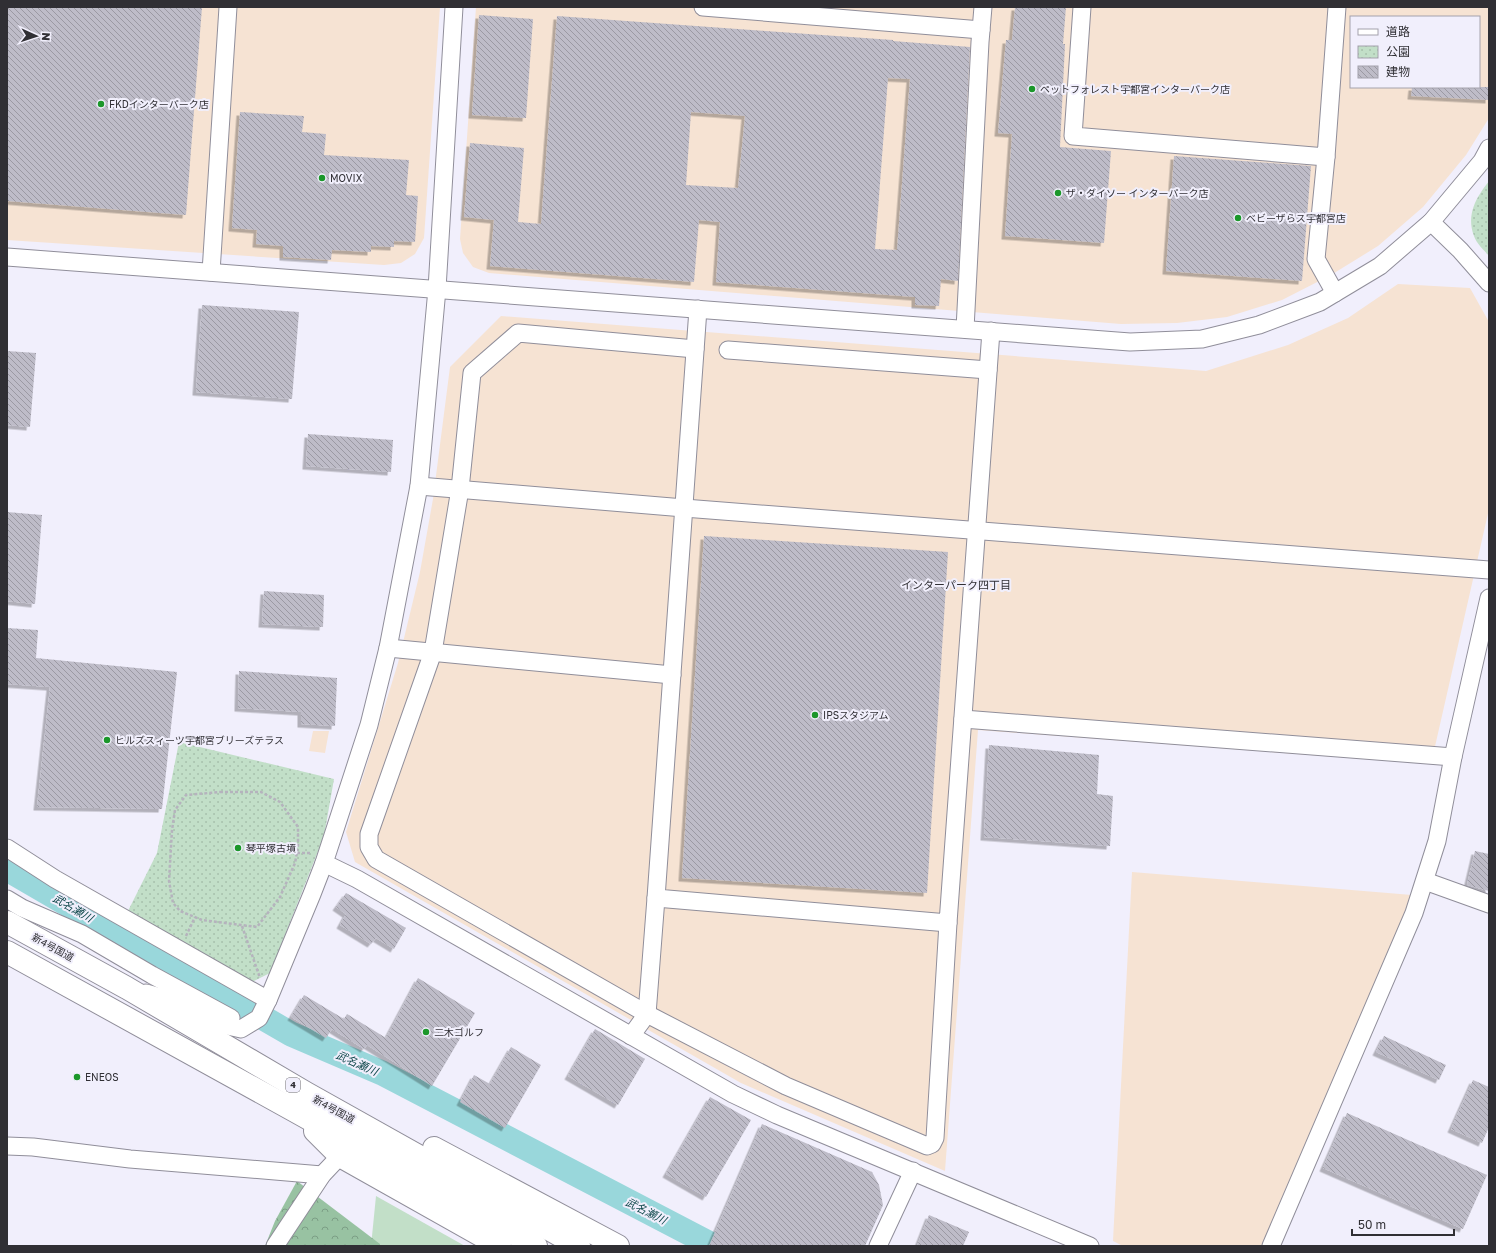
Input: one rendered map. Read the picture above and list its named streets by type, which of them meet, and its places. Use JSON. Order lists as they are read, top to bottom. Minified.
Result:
{"streets":{"highway":["新4号国道","4"]},"districts":["インターパーク四丁目"],"water":["武名瀬川"],"places":["ペットフォレスト宇都宮インターパーク店","FKDインターパーク店","MOVIX","ザ・ダイソー インターパーク店","ベビーザらス宇都宮店","IPSスタジアム","ヒルズスィーツ宇都宮ブリーズテラス","琴平塚古墳","二木ゴルフ","ENEOS"],"legend":["道路","公園","建物"],"scale_bar":"50 m","north":"right"}
